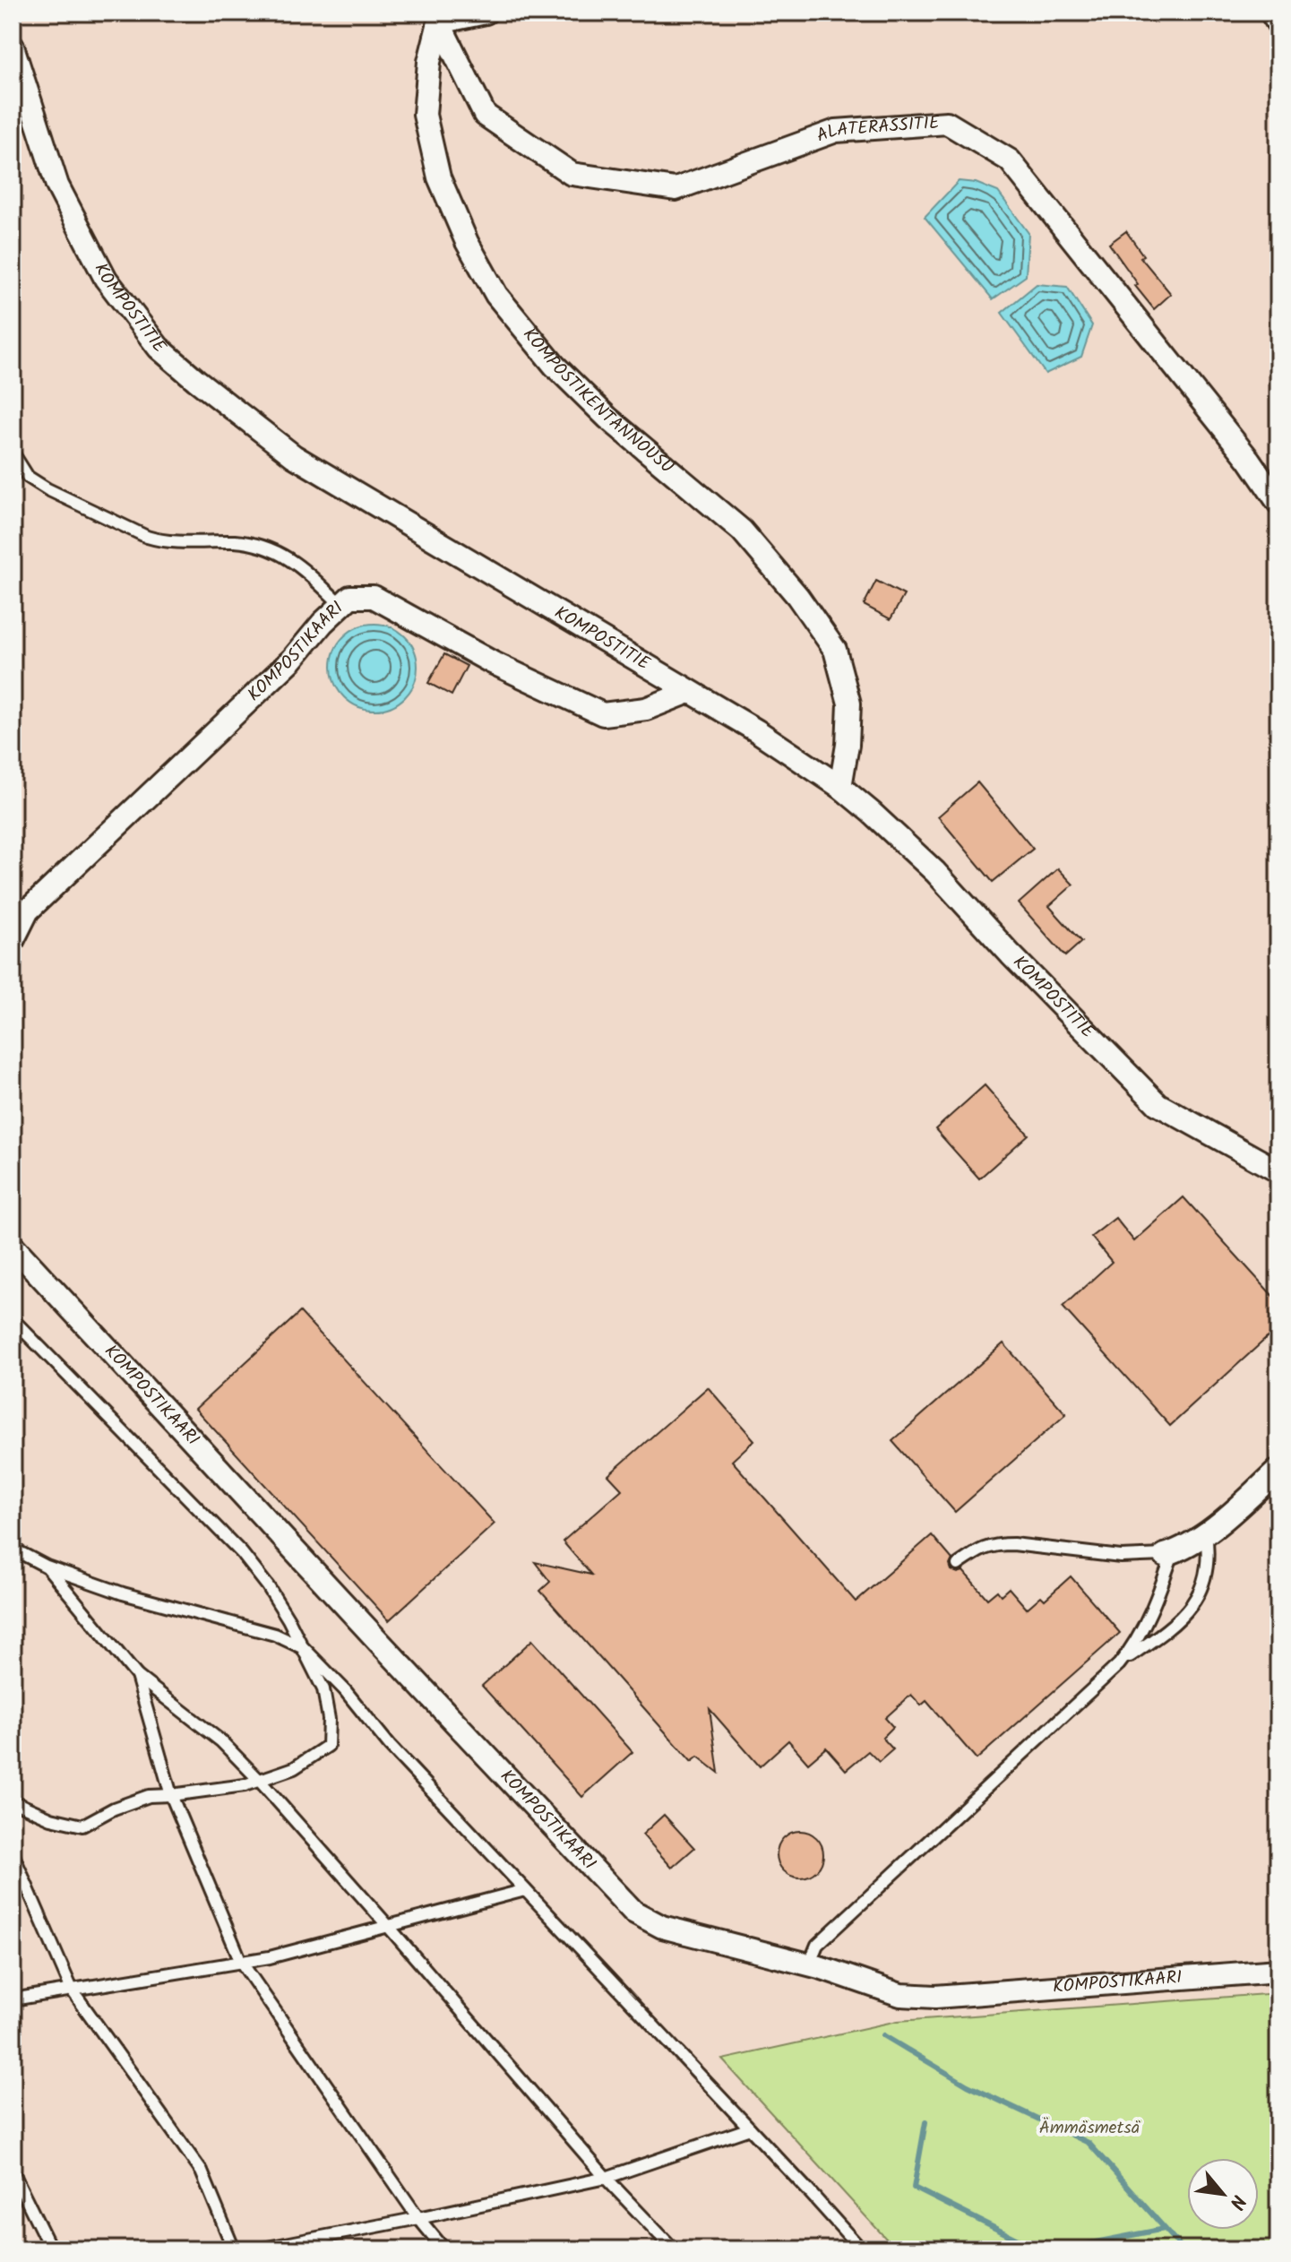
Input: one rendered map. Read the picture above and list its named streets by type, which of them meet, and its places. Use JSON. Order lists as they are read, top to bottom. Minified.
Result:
{"streets":{"street":["ALATERASSITIE","KOMPOSTITIE","KOMPOSTIKENTÄNNOUSU","KOMPOSTIKAARI"]},"crossings":[["ALATERASSITIE","KOMPOSTIKENTÄNNOUSU"],["KOMPOSTITIE","KOMPOSTIKENTÄNNOUSU"],["KOMPOSTITIE","KOMPOSTIKAARI"]],"parks":["Ämmäsmetsä"],"north":"bottom right"}
